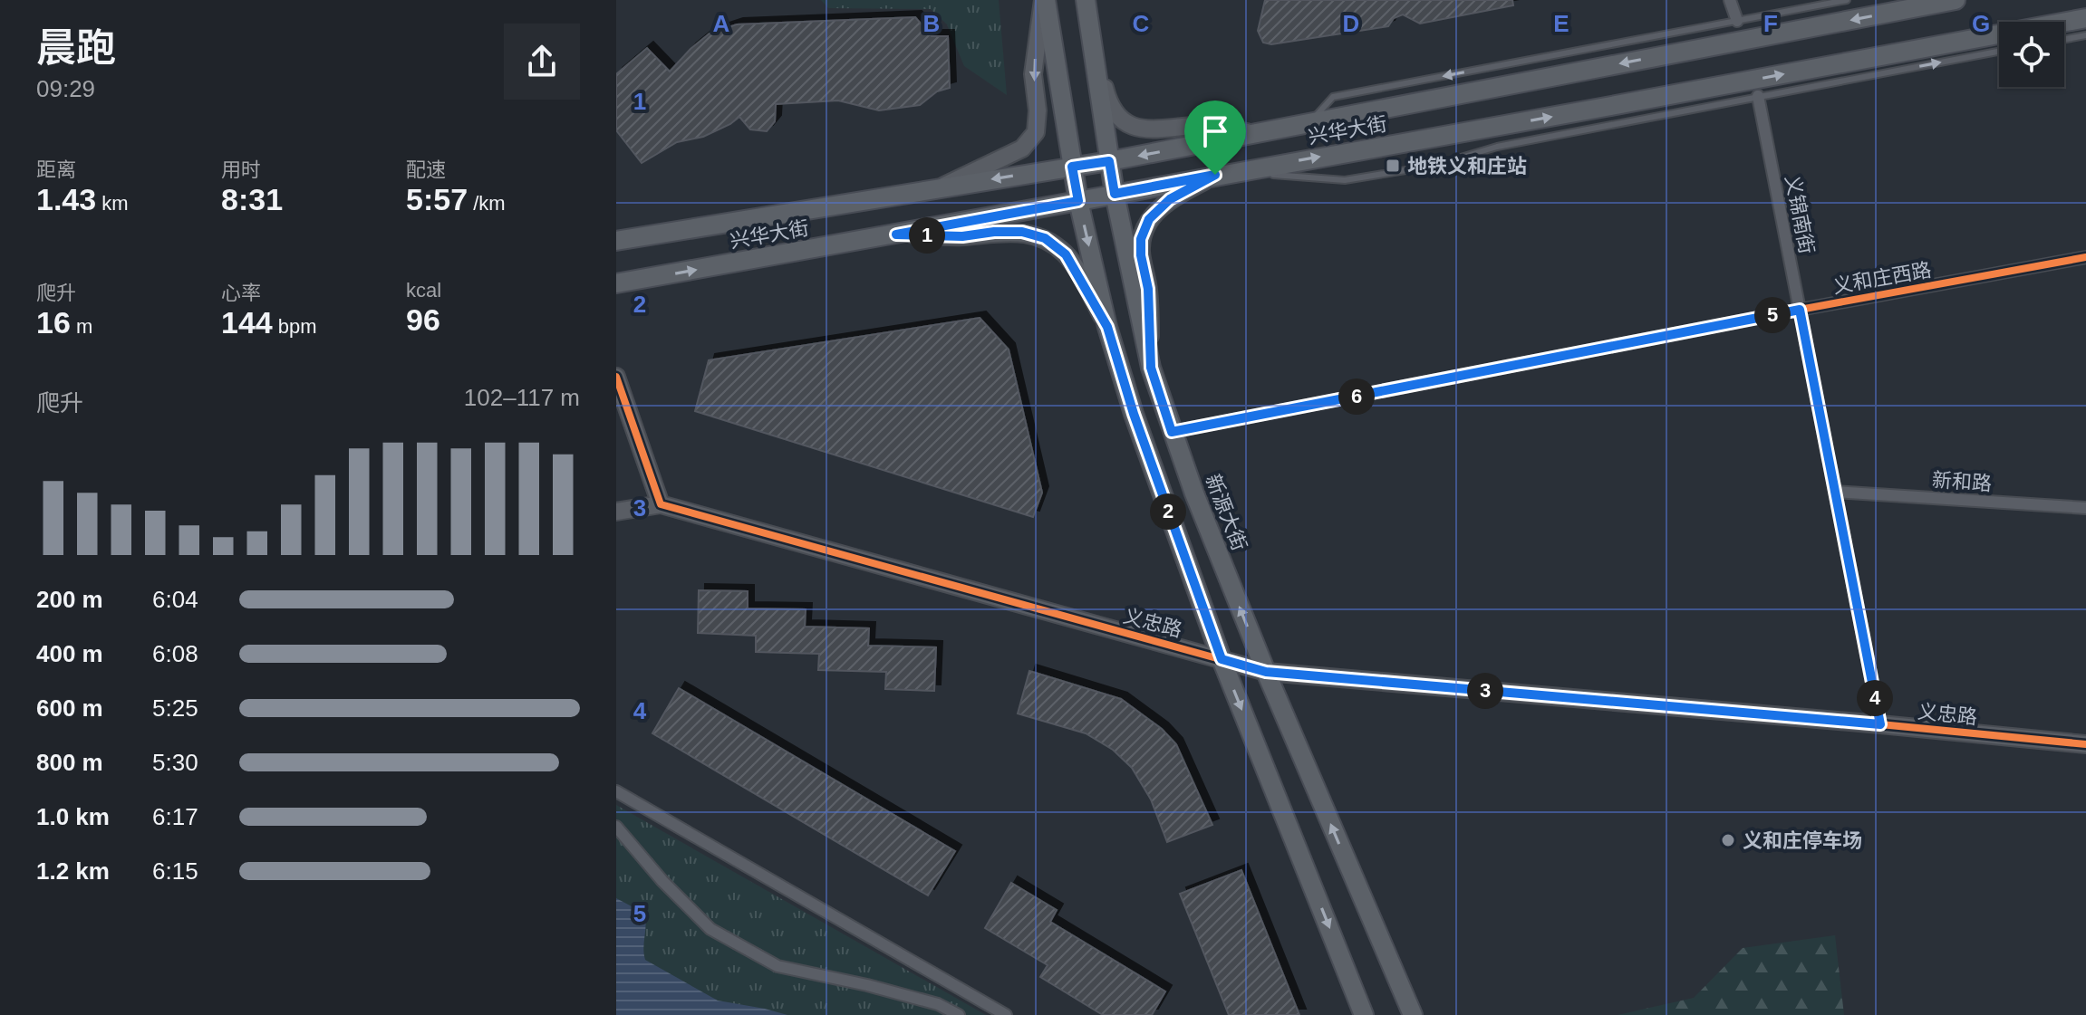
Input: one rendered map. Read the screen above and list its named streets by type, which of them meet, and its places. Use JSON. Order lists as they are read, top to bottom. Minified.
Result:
{"streets":{"main road":["兴华大街","新源大街"],"street":["义锦南街","义和庄西路","新和路","义忠路"]},"crossings":[["兴华大街","新源大街"],["义锦南街","义和庄西路"],["义锦南街","新和路"],["义锦南街","义忠路"],["义和庄西路","新源大街"],["新源大街","义忠路"]],"places":{"transit":["地铁义和庄站"],"other":["义和庄停车场"]},"page":{"heading":["晨跑","09:29"],"stats":[["距离","1.43 km"],["用时","8:31"],["配速","5:57 /km"],["爬升","16 m"],["心率","144 bpm"],["kcal","96"]],"pins":["1","5","6","2","3","4"],"chart":["爬升","102–117 m"],"list":[{"name":"200 m","note":"6:04"},{"name":"400 m","note":"6:08"},{"name":"600 m","note":"5:25"},{"name":"800 m","note":"5:30"},{"name":"1.0 km","note":"6:17"},{"name":"1.2 km","note":"6:15"}]},"grid":{"columns":["A","B","C","D","E","F","G"],"rows":["1","2","3","4","5"]}}
